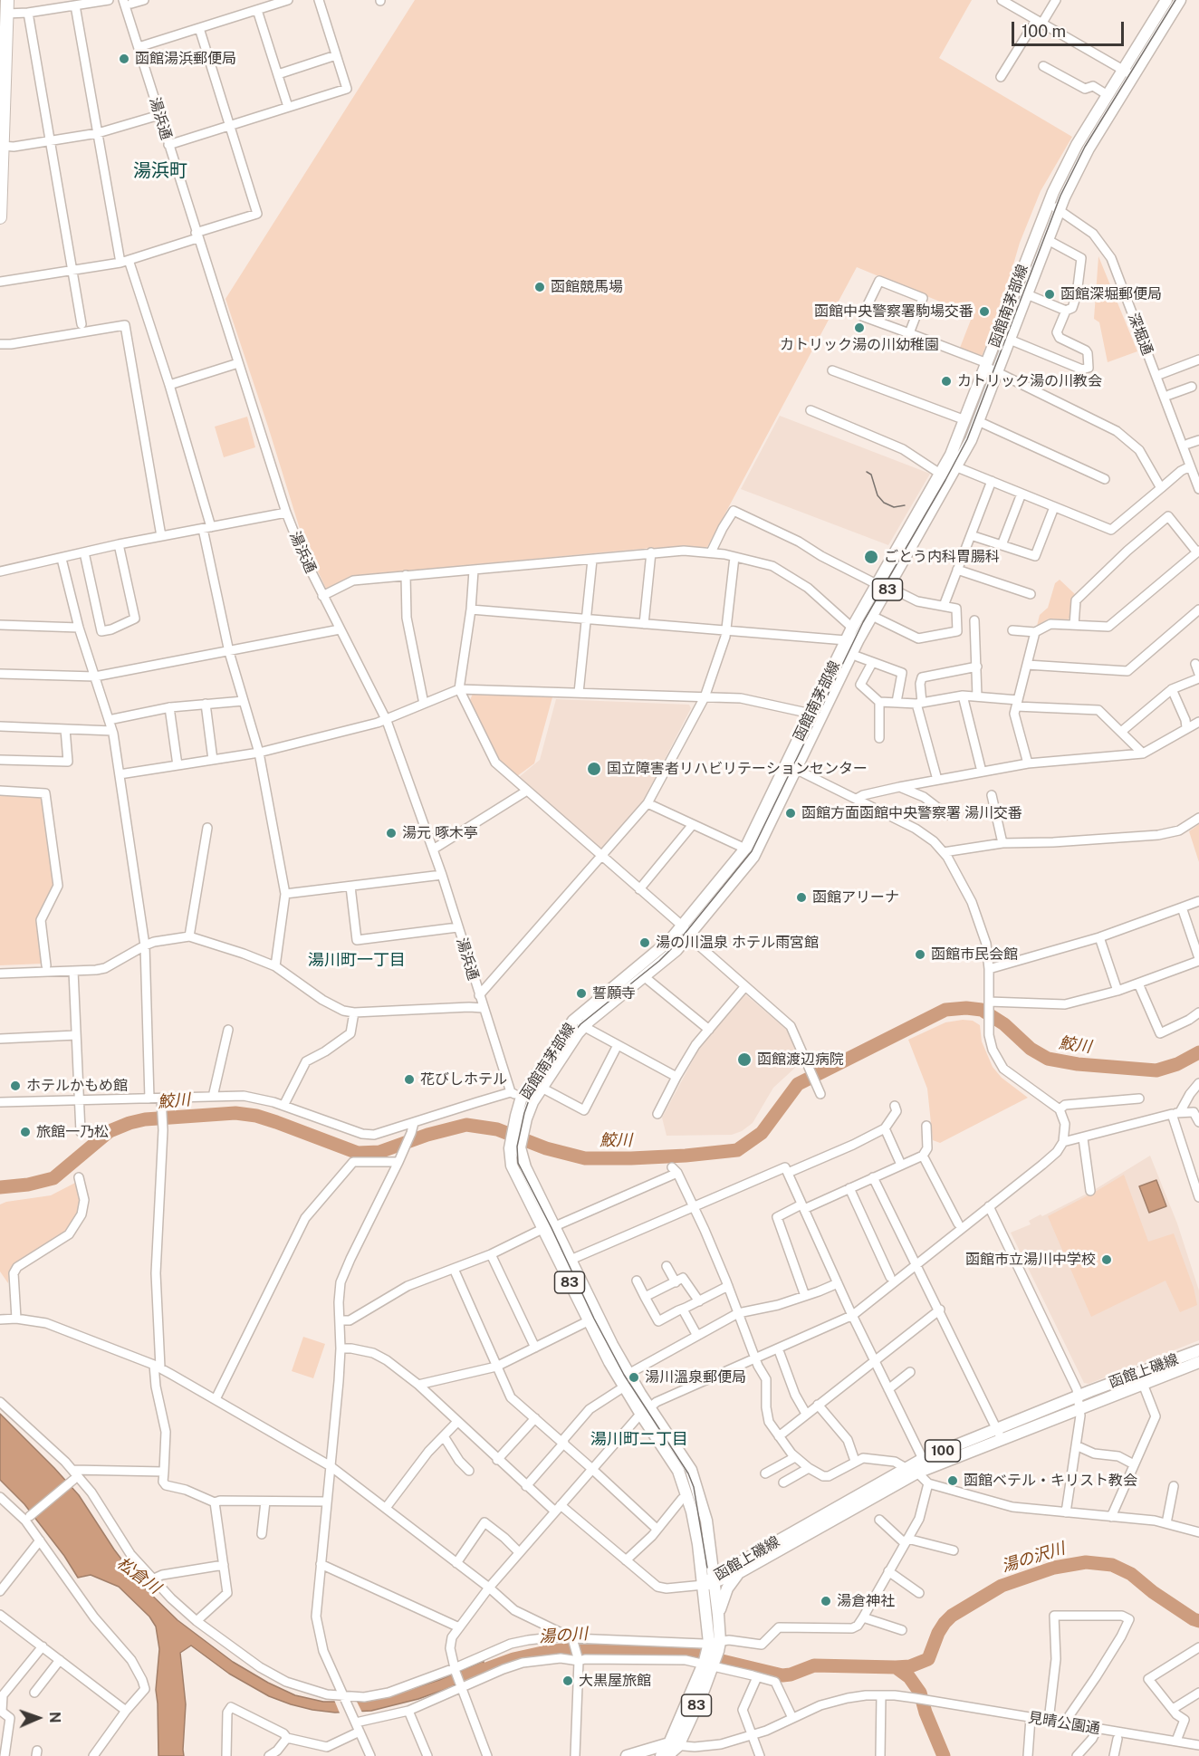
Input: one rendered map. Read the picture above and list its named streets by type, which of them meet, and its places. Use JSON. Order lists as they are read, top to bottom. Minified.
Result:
{"streets":{"main road":["函館南茅部線","83","函館上磯線","100"],"street":["湯浜通","深堀通","見晴公園通"]},"crossings":[["湯浜通","函館南茅部線"],["函館南茅部線","深堀通"],["函館南茅部線","83"],["83","函館上磯線"]],"districts":["湯浜町","湯川町一丁目","湯川町二丁目"],"water":["鮫川","湯の沢川","松倉川","湯の川"],"places":["函館湯浜郵便局","函館競馬場","函館深堀郵便局","函館中央警察署駒場交番","カトリック湯の川幼稚園","カトリック湯の川教会","ごとう内科胃腸科","国立障害者リハビリテーションセンター","函館方面函館中央警察署 湯川交番","湯元 啄木亭","函館アリーナ","湯の川温泉 ホテル雨宮館","函館市民会館","誓願寺","函館渡辺病院","花びしホテル","ホテルかもめ館","旅館一乃松","函館市立湯川中学校","湯川溫泉郵便局","函館ベテル・キリスト教会","湯倉神社","大黒屋旅館"],"scale_bar":"100 m","north":"right"}
